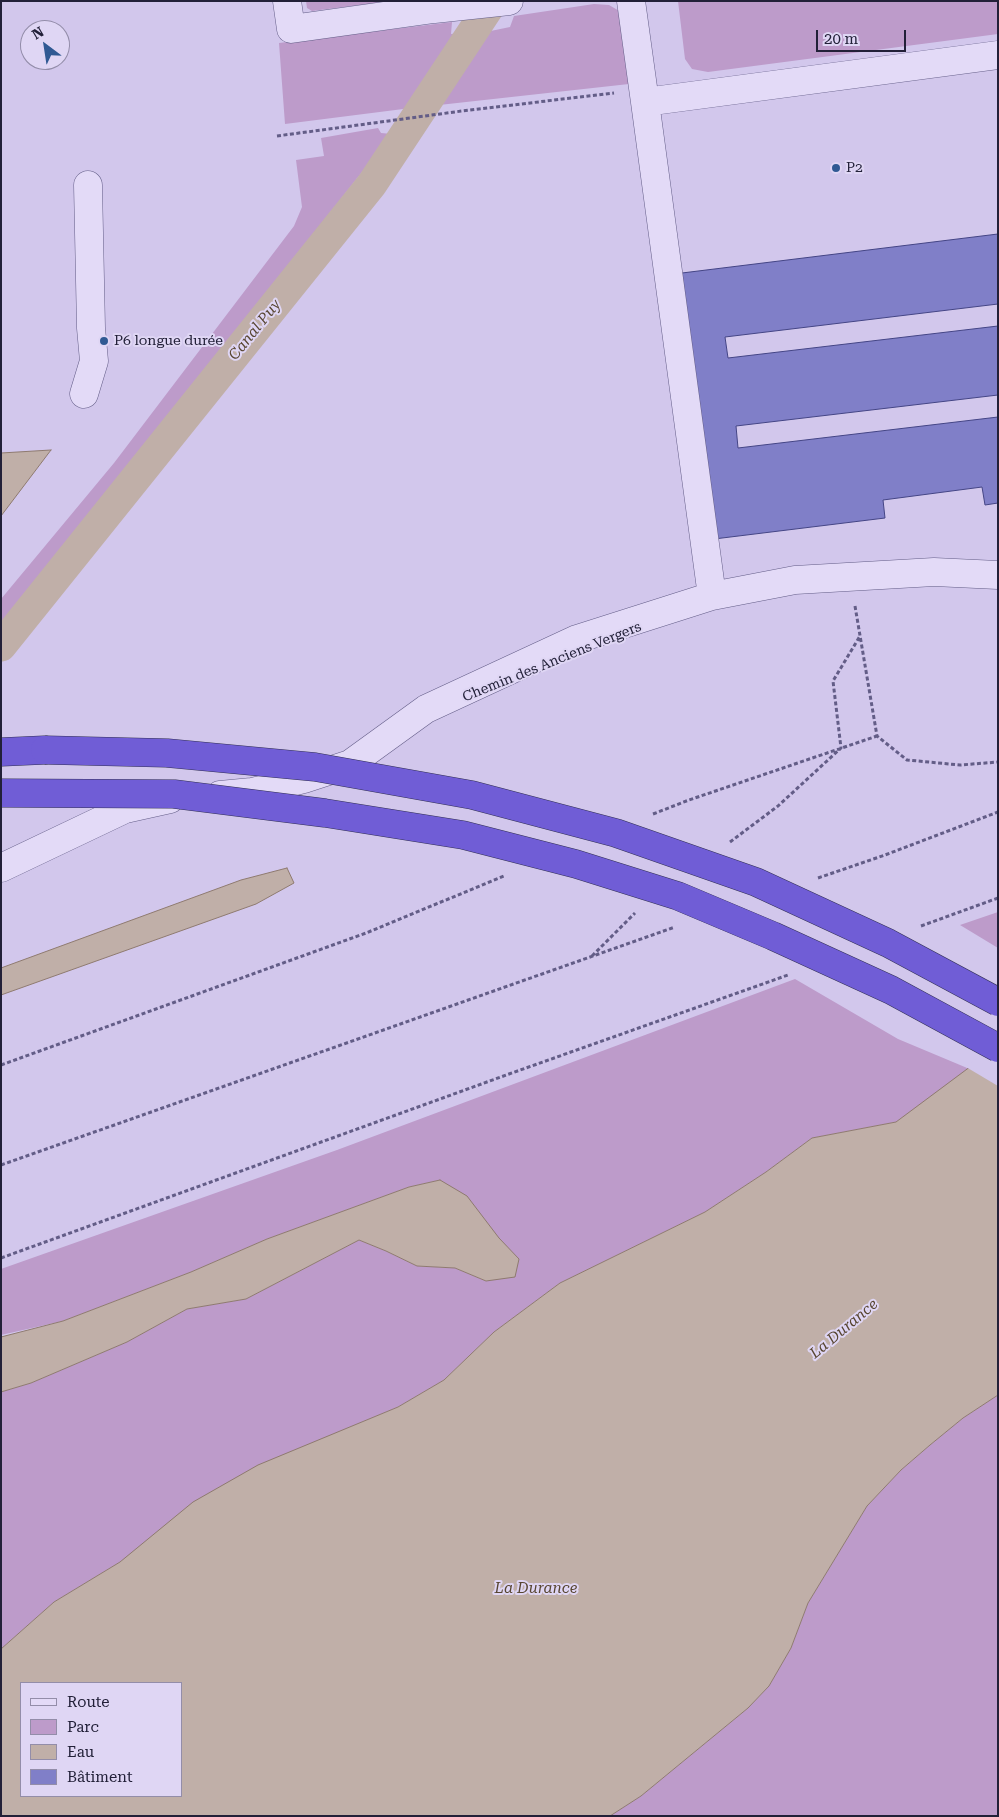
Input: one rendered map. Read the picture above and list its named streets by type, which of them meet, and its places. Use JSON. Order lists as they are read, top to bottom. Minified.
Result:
{"water":["Canal Puy","La Durance"],"places":["P2","P6 longue durée"],"legend":["Route","Parc","Eau","Bâtiment"],"scale_bar":"20 m","north":"top left"}
